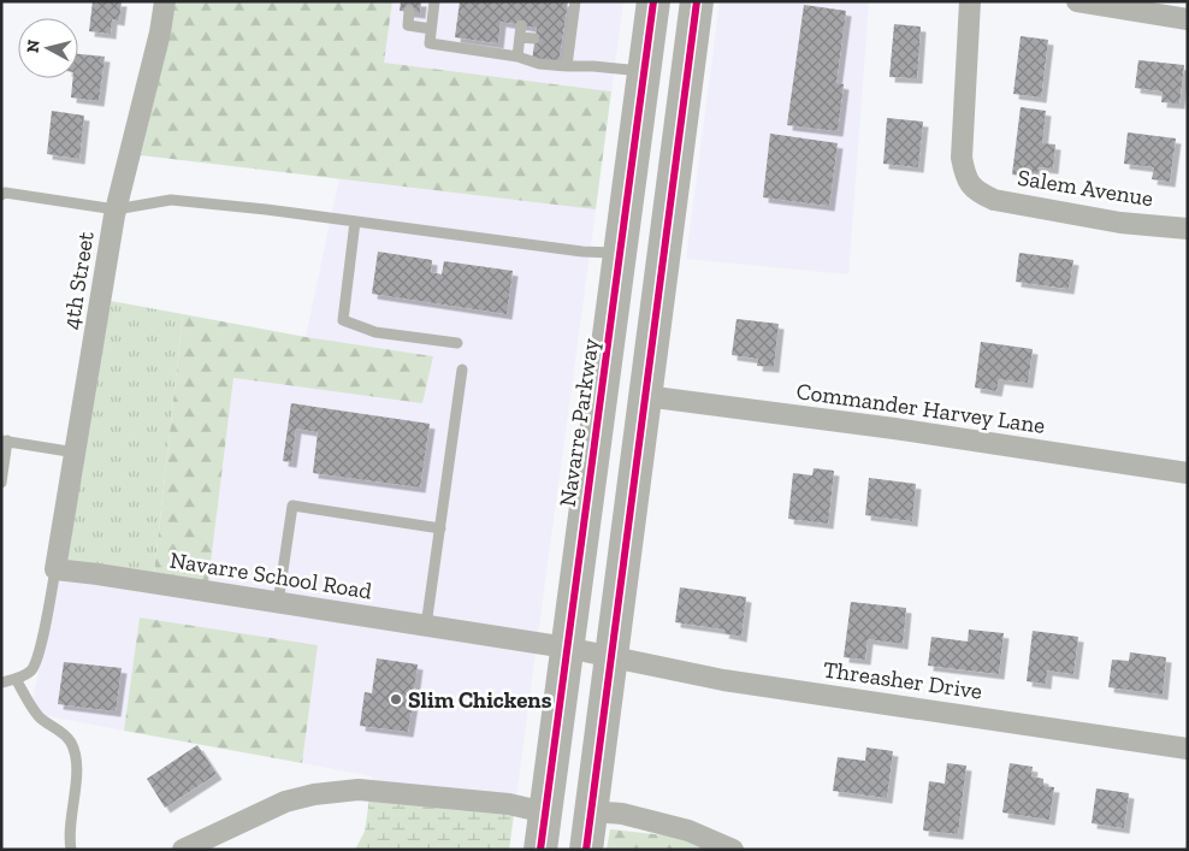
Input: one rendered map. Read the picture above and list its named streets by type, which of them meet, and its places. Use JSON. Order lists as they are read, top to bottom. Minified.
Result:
{"streets":{"highway":["Navarre Parkway"],"street":["Salem Avenue","4th Street","Commander Harvey Lane","Navarre School Road","Threasher Drive"]},"crossings":[["4th Street","Navarre School Road"],["Navarre Parkway","Navarre School Road"],["Navarre School Road","Threasher Drive"]],"places":["Slim Chickens"],"north":"left"}
